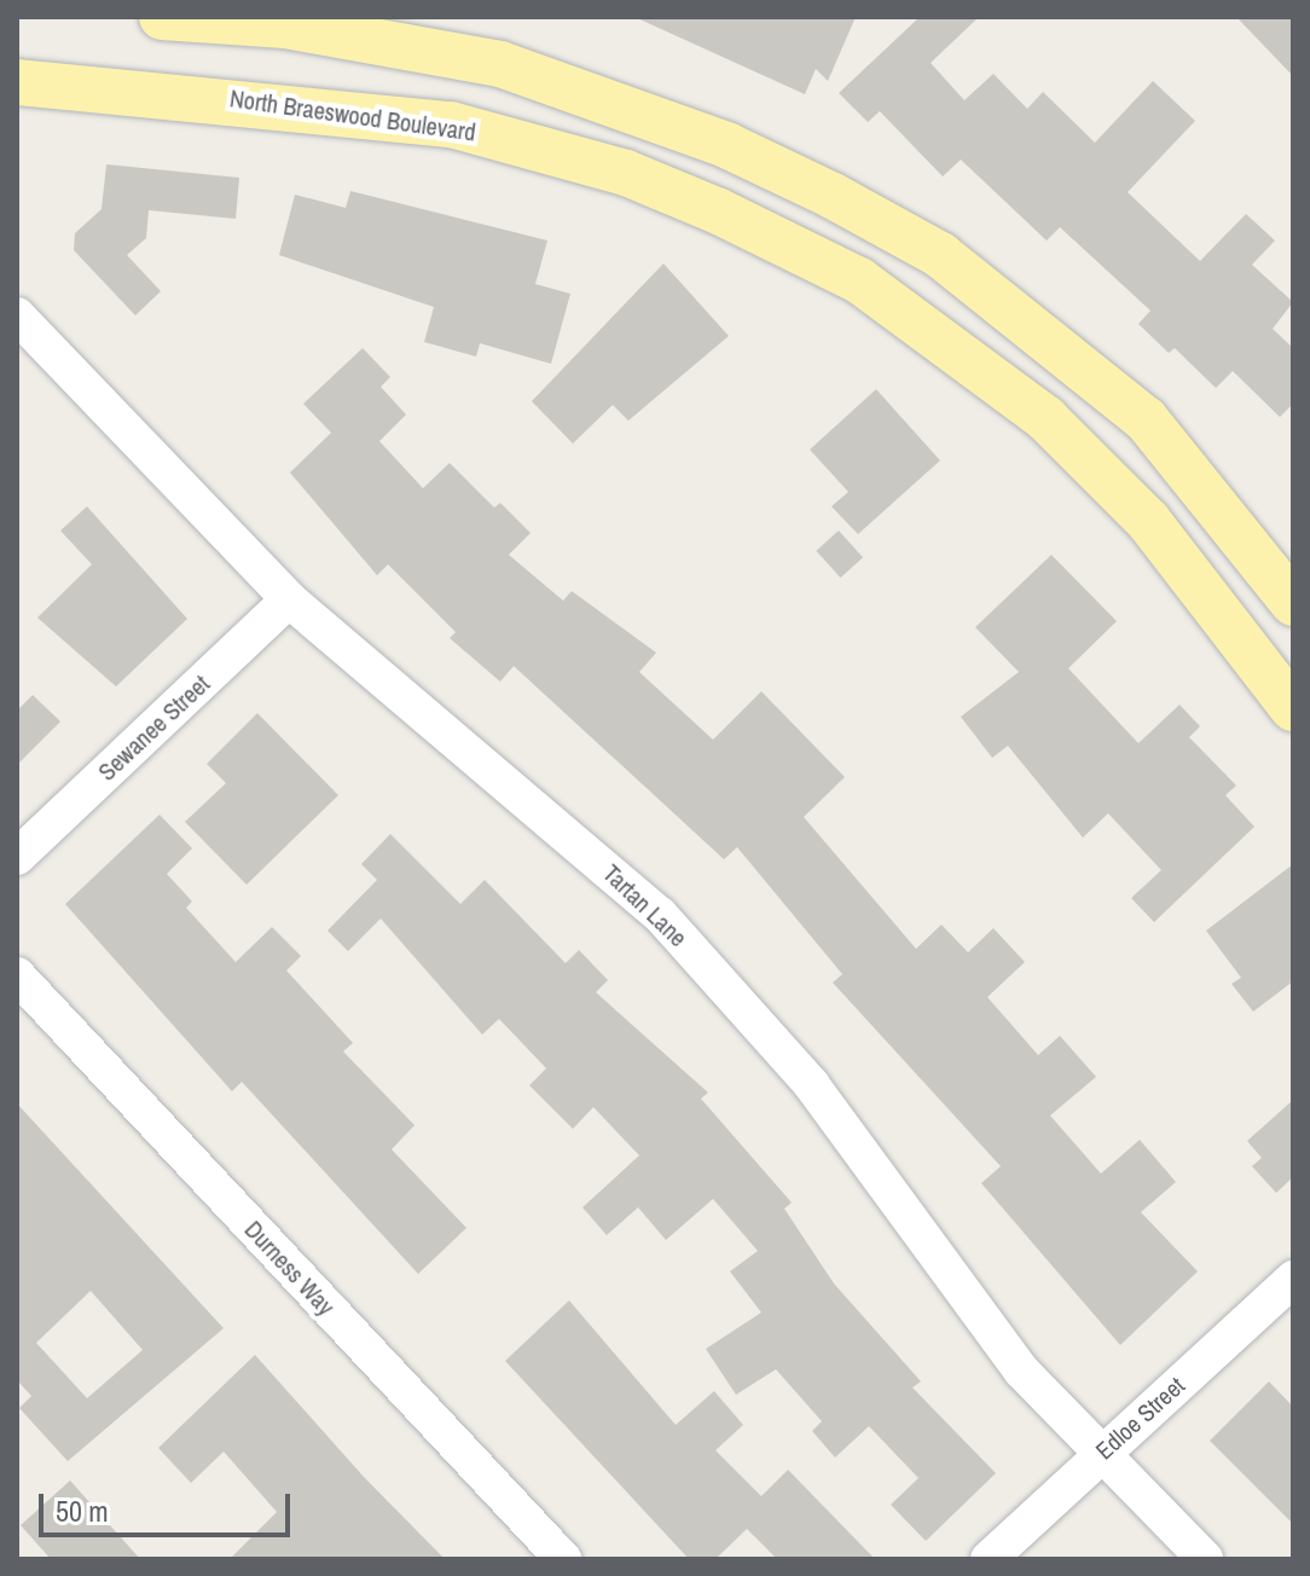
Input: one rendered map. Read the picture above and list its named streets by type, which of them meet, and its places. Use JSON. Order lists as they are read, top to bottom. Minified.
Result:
{"streets":{"main road":["North Braeswood Boulevard"],"street":["Sewanee Street","Tartan Lane","Durness Way","Edloe Street"]},"crossings":[["Sewanee Street","Tartan Lane"],["Tartan Lane","Edloe Street"]],"scale_bar":"50 m"}
